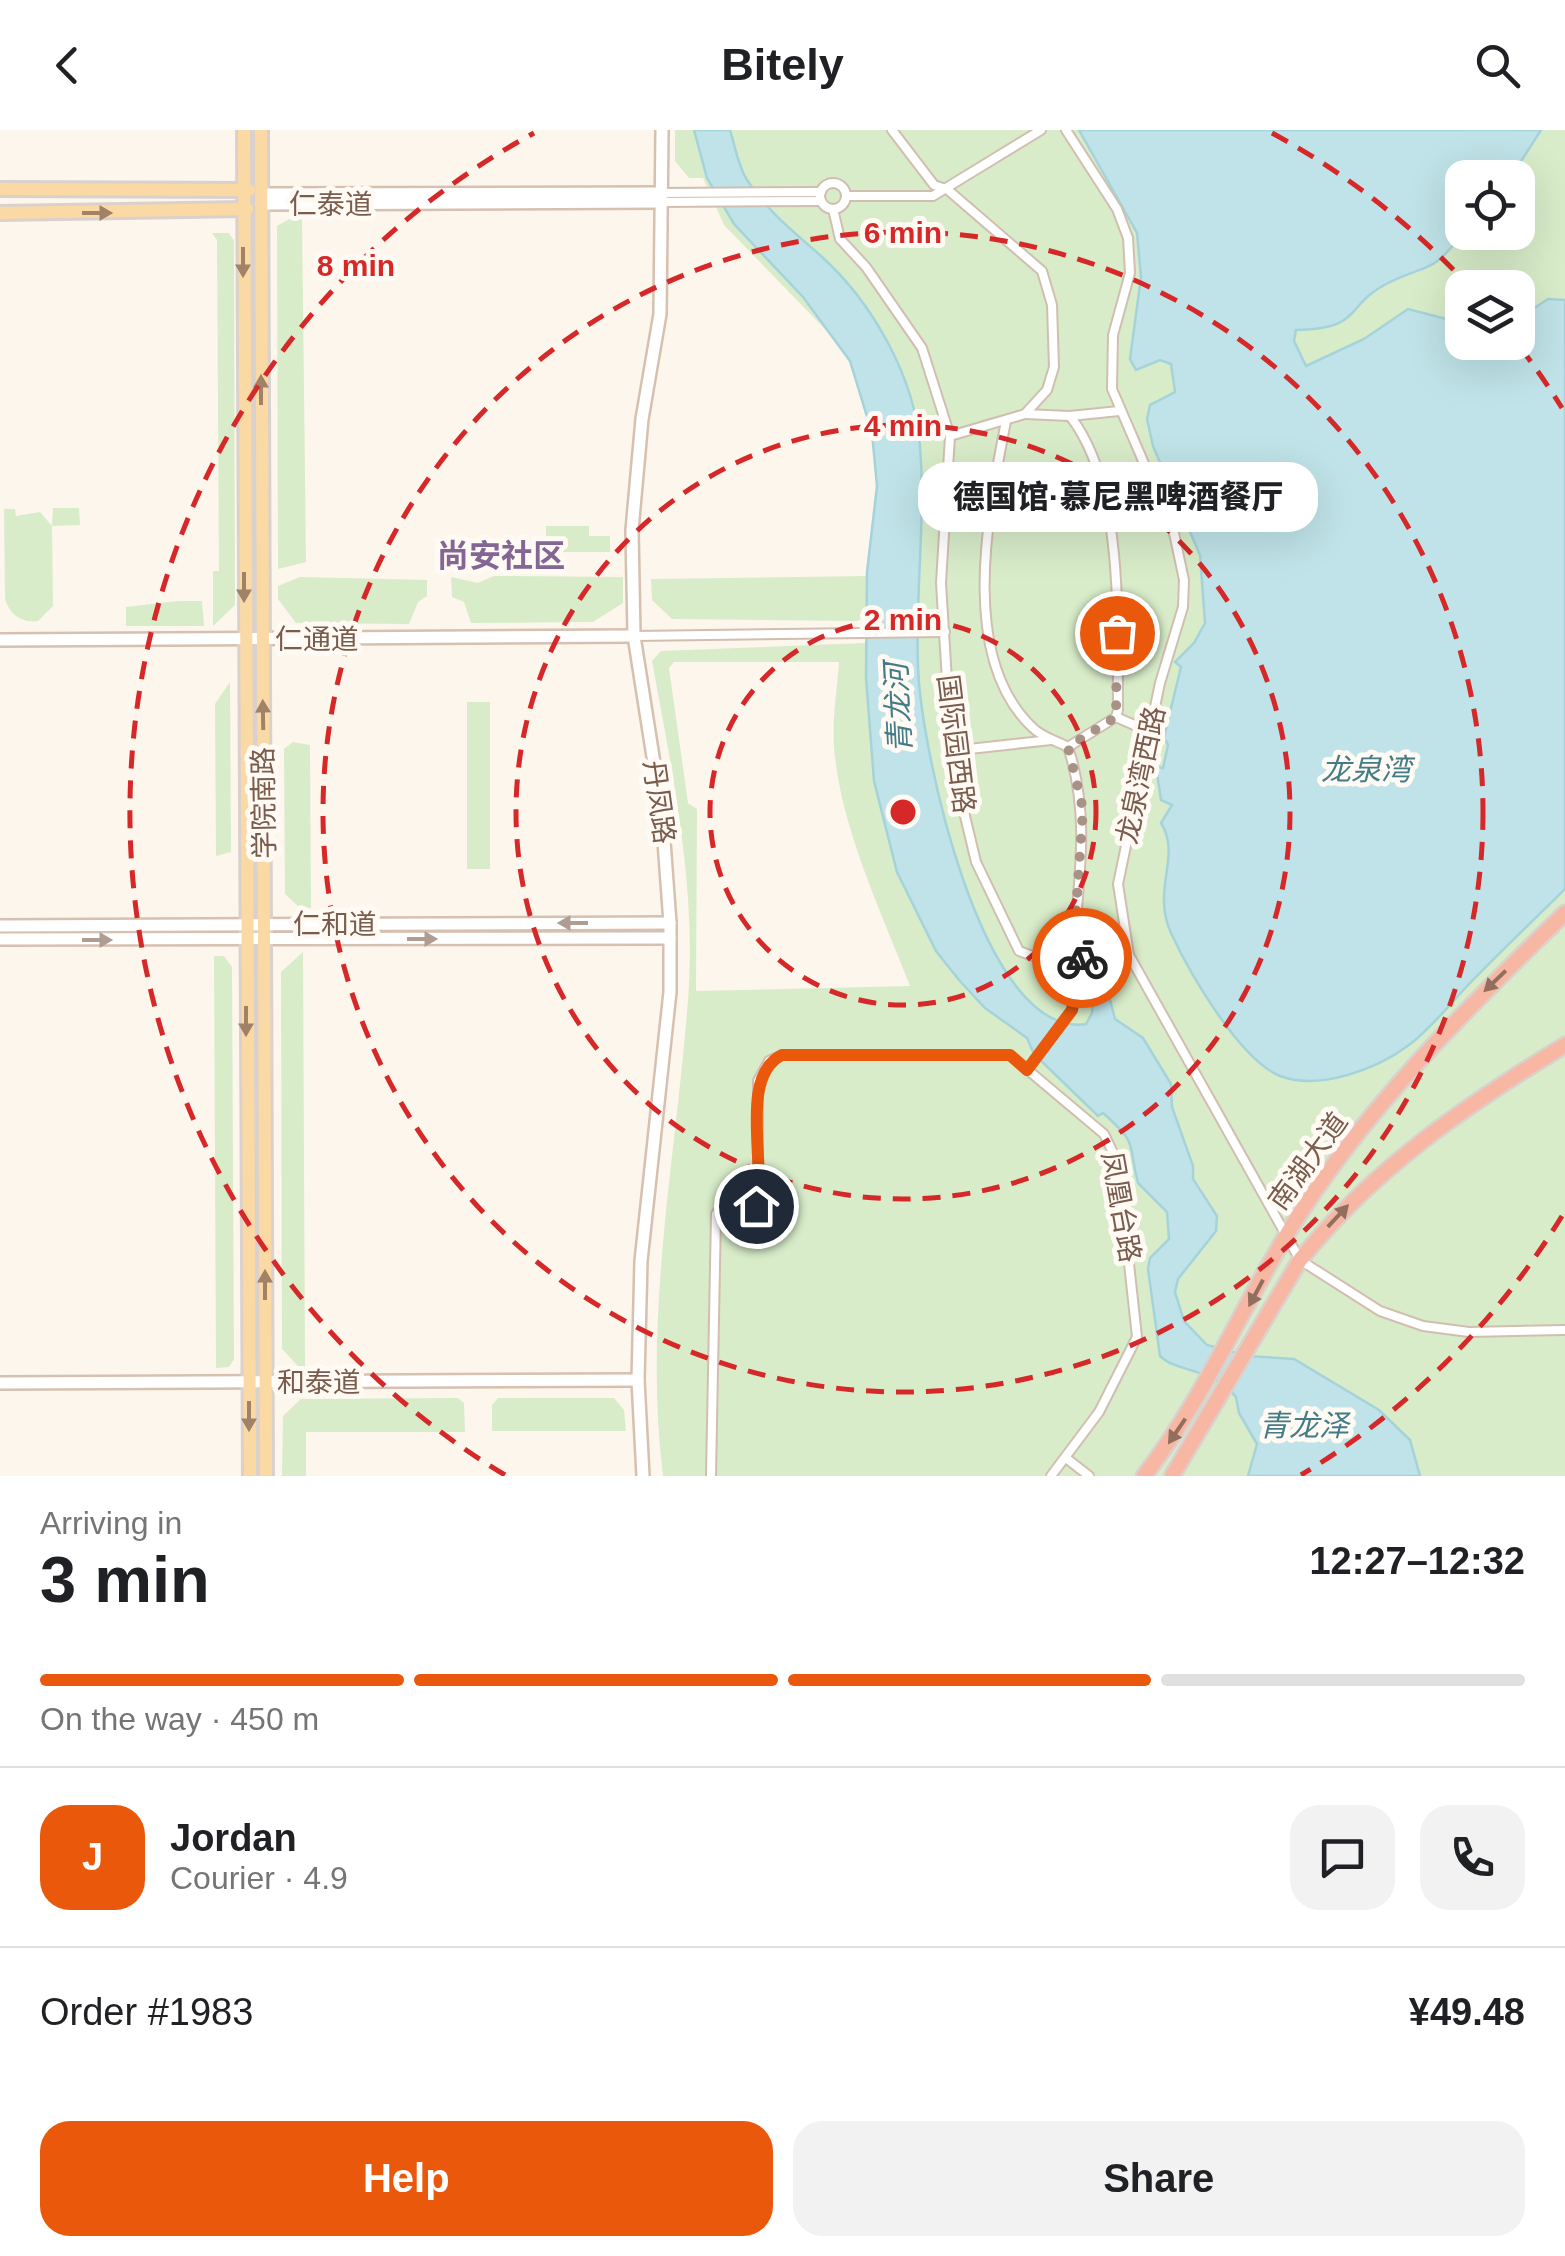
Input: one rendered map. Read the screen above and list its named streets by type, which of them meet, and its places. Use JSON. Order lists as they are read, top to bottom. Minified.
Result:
{"streets":{"highway":["南湖大道"],"main road":["仁泰道","仁通道","丹凤路","学院南路","仁和道","和泰道"],"street":["国际园西路","龙泉湾西路","凤凰台路"]},"crossings":[["仁泰道","丹凤路"],["仁泰道","学院南路"],["仁通道","丹凤路"],["仁通道","学院南路"],["国际园西路","龙泉湾西路"],["龙泉湾西路","南湖大道"],["丹凤路","仁和道"],["丹凤路","和泰道"],["学院南路","仁和道"],["学院南路","和泰道"]],"districts":["尚安社区"],"water":["青龙河","龙泉湾","青龙泽"],"places":["德国馆·慕尼黑啤酒餐厅"],"page":{"header":"Bitely","bubble":"德国馆·慕尼黑啤酒餐厅","heading":["3 min","Arriving in","12:27–12:32"],"panel":["Jordan","Courier · 4.9","Order #1983","¥49.48"],"bar":"On the way · 450 m","round":"J","buttons":["Help","Share"]},"rings":["6 min","8 min","4 min","2 min"]}
